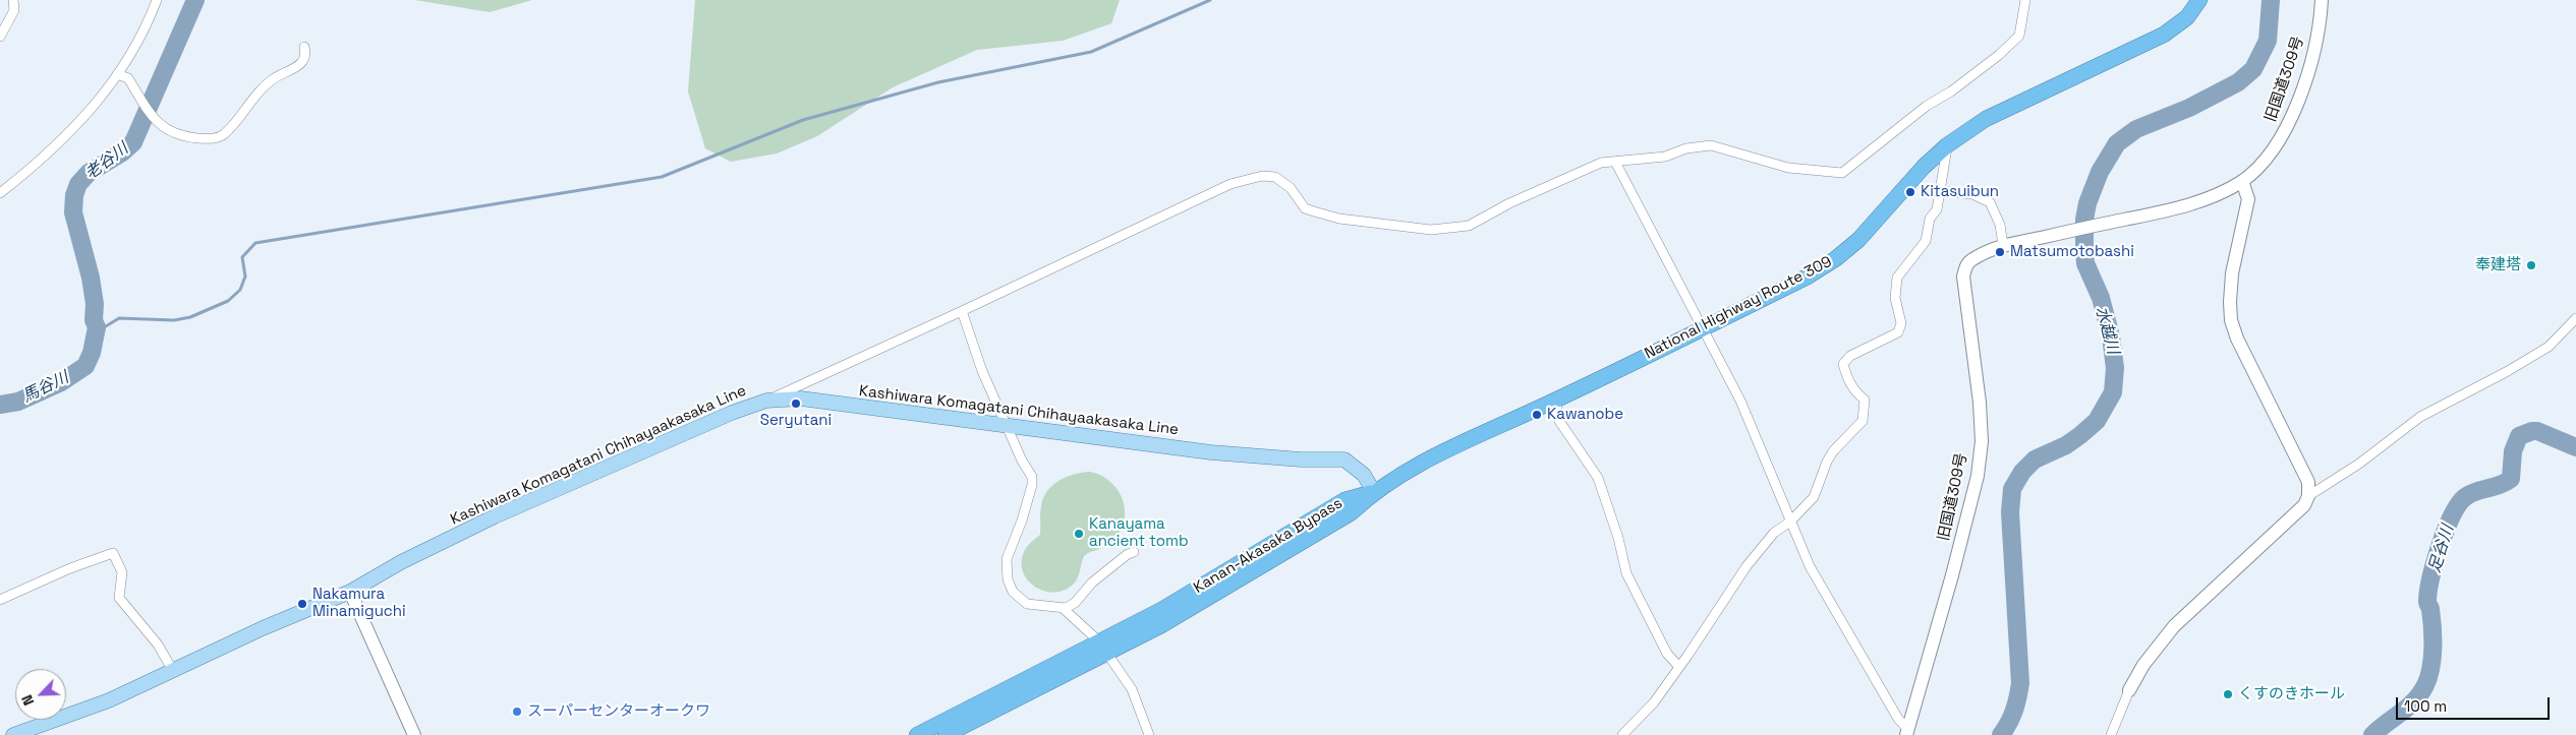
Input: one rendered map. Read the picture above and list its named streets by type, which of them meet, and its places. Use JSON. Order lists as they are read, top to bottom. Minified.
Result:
{"streets":{"highway":["National Highway Route 309","Kanan-Akasaka Bypass"],"main road":["Kashiwara Komagatani Chihayaakasaka Line"],"street":["旧国道309号"]},"crossings":[["National Highway Route 309","Kashiwara Komagatani Chihayaakasaka Line"],["National Highway Route 309","Kanan-Akasaka Bypass"],["Kashiwara Komagatani Chihayaakasaka Line","Kanan-Akasaka Bypass"]],"water":["老谷川","水越川","馬谷川","足谷川"],"places":["Kitasuibun","Matsumotobashi","奉建塔","Seryutani","Kawanobe","Kanayama ancient tomb","Nakamura Minamiguchi","くすのきホール","スーパーセンターオークワ"],"scale_bar":"100 m","north":"bottom left"}
